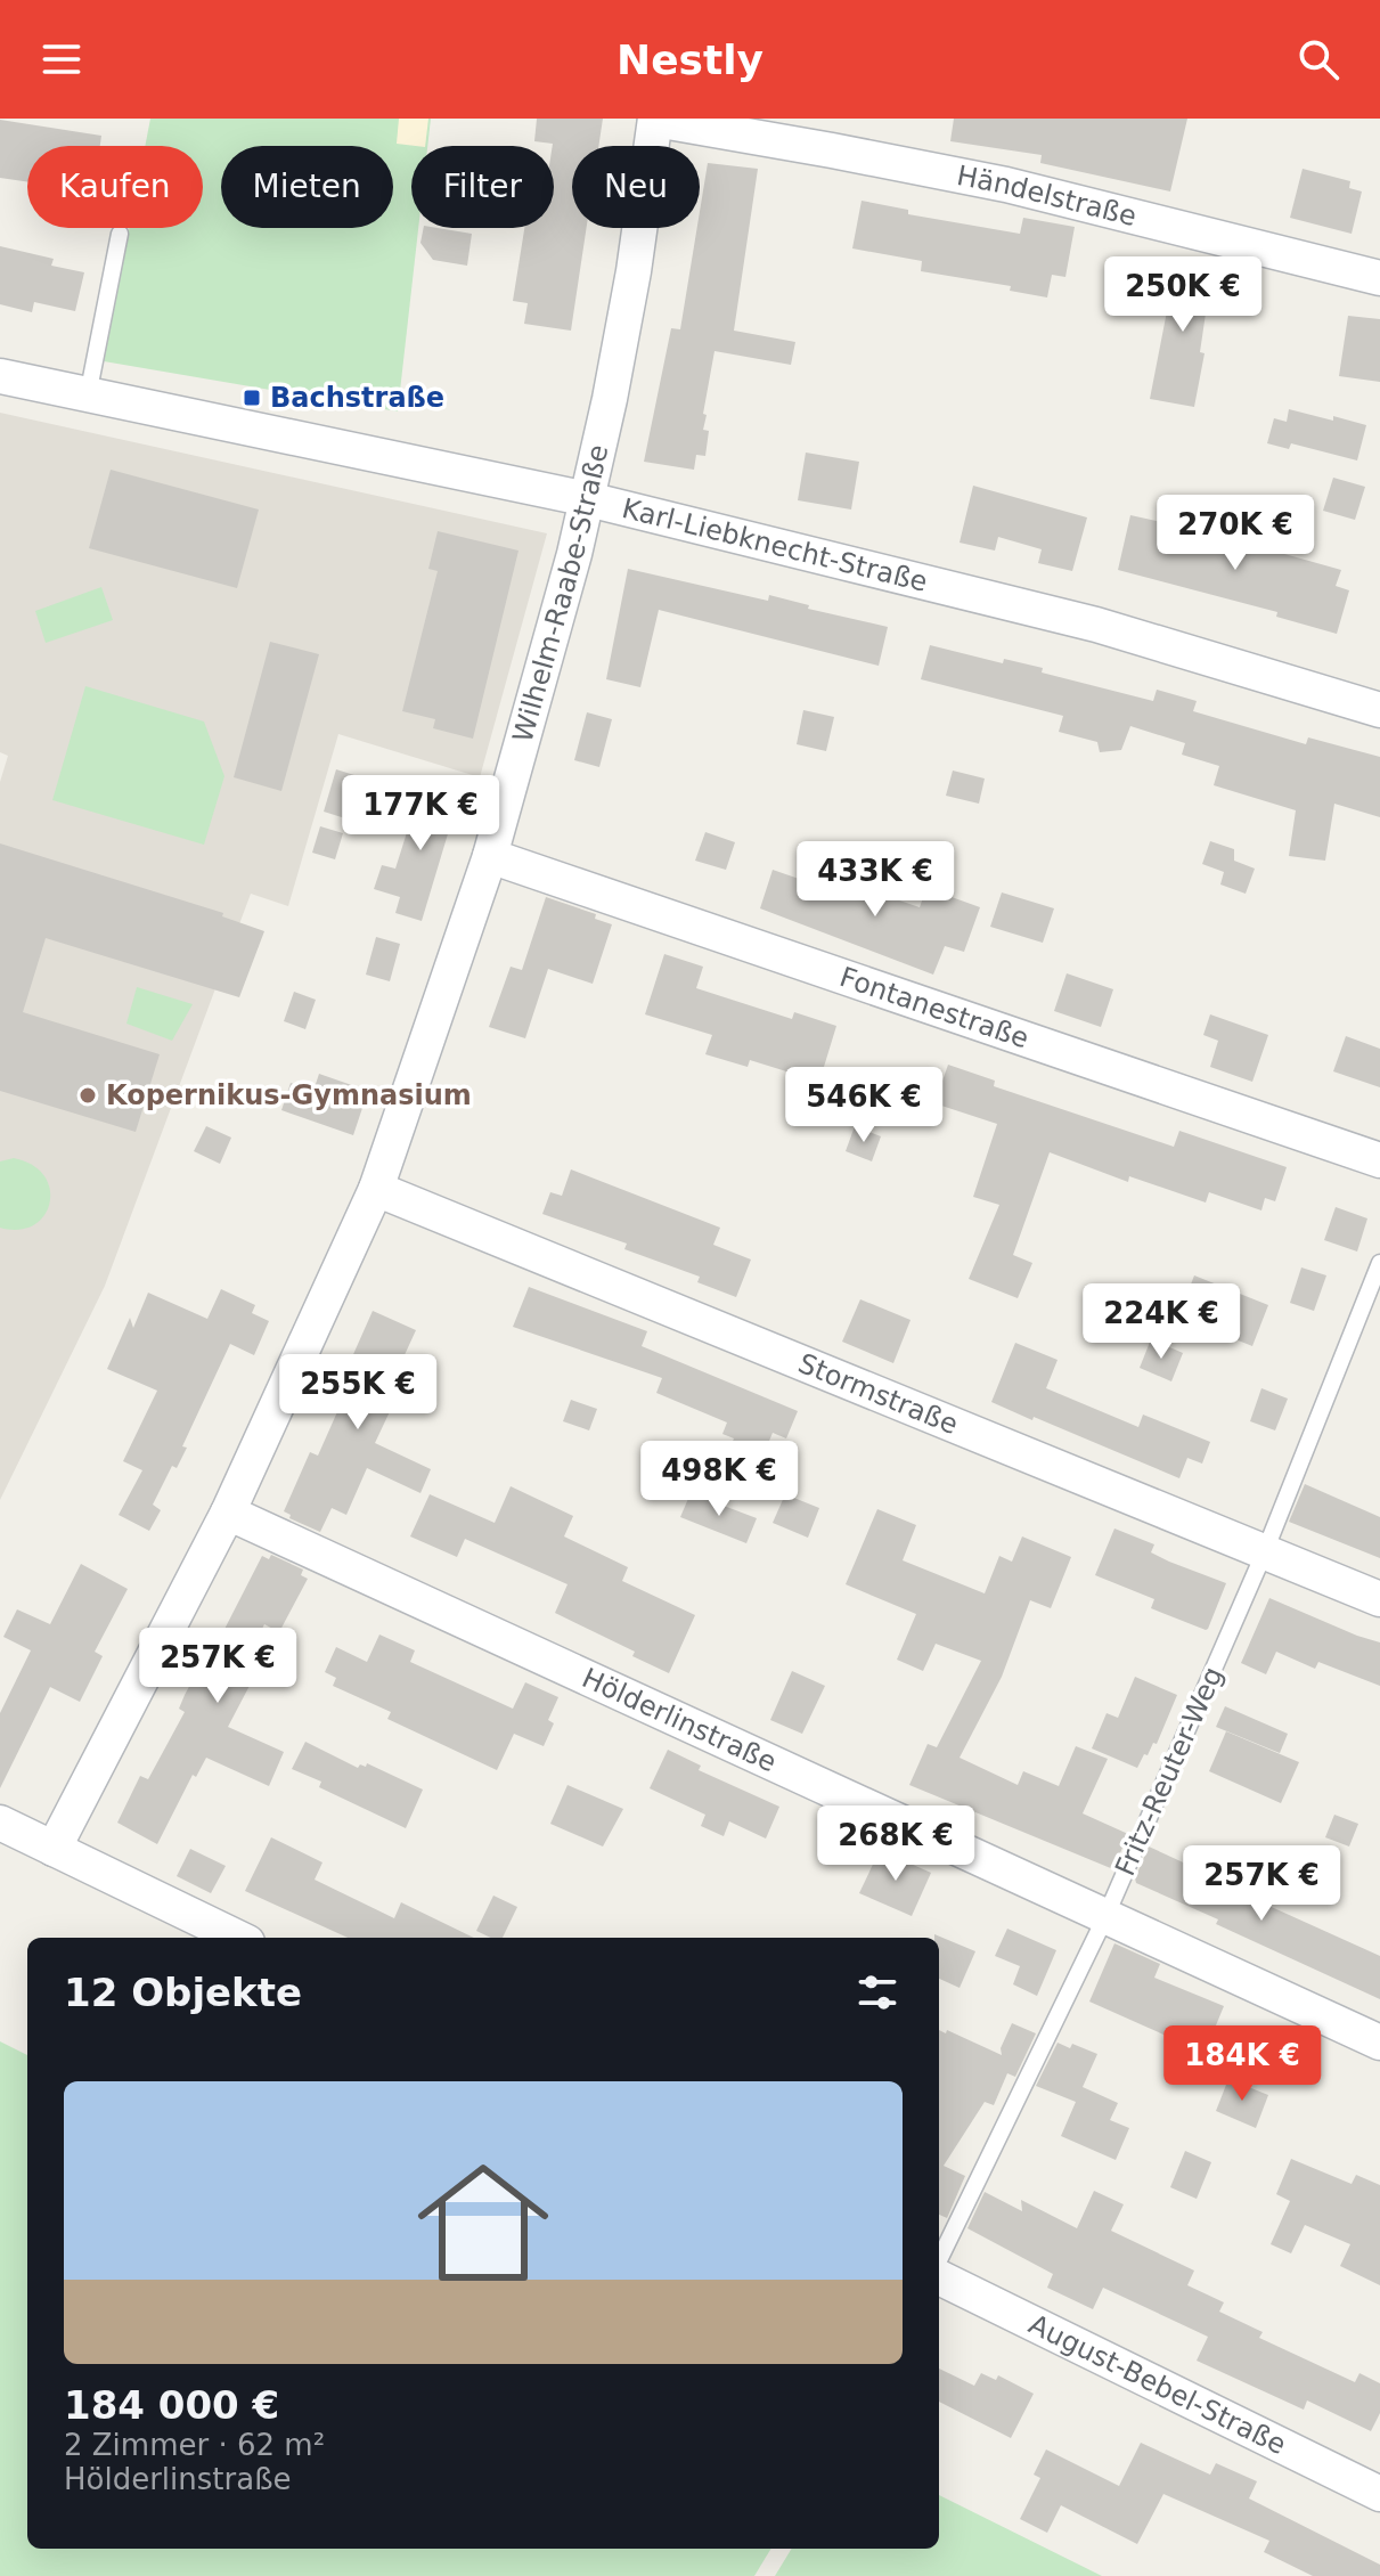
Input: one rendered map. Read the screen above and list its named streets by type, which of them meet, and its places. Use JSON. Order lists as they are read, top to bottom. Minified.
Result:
{"streets":{"street":["Händelstraße","Karl-Liebknecht-Straße","Wilhelm-Raabe-Straße","Fontanestraße","Stormstraße","Hölderlinstraße","August-Bebel-Straße"],"lane":["Fritz-Reuter-Weg"]},"crossings":[["Händelstraße","Wilhelm-Raabe-Straße"],["Karl-Liebknecht-Straße","Wilhelm-Raabe-Straße"],["Wilhelm-Raabe-Straße","Fontanestraße"],["Wilhelm-Raabe-Straße","Stormstraße"],["Wilhelm-Raabe-Straße","Hölderlinstraße"],["Stormstraße","Fritz-Reuter-Weg"],["Hölderlinstraße","Fritz-Reuter-Weg"]],"places":{"transit":["Bachstraße"],"other":["Kopernikus-Gymnasium"]},"page":{"header":"Nestly","chip":["Kaufen","Mieten","Filter","Neu"],"price":["250K €","270K €","177K €","433K €","546K €","224K €","255K €","498K €","257K €","268K €","257K €","184K €"],"heading":"12 Objekte","list":[{"name":"184 000 €","note":"2 Zimmer · 62 m² · Hölderlinstraße"}]}}
